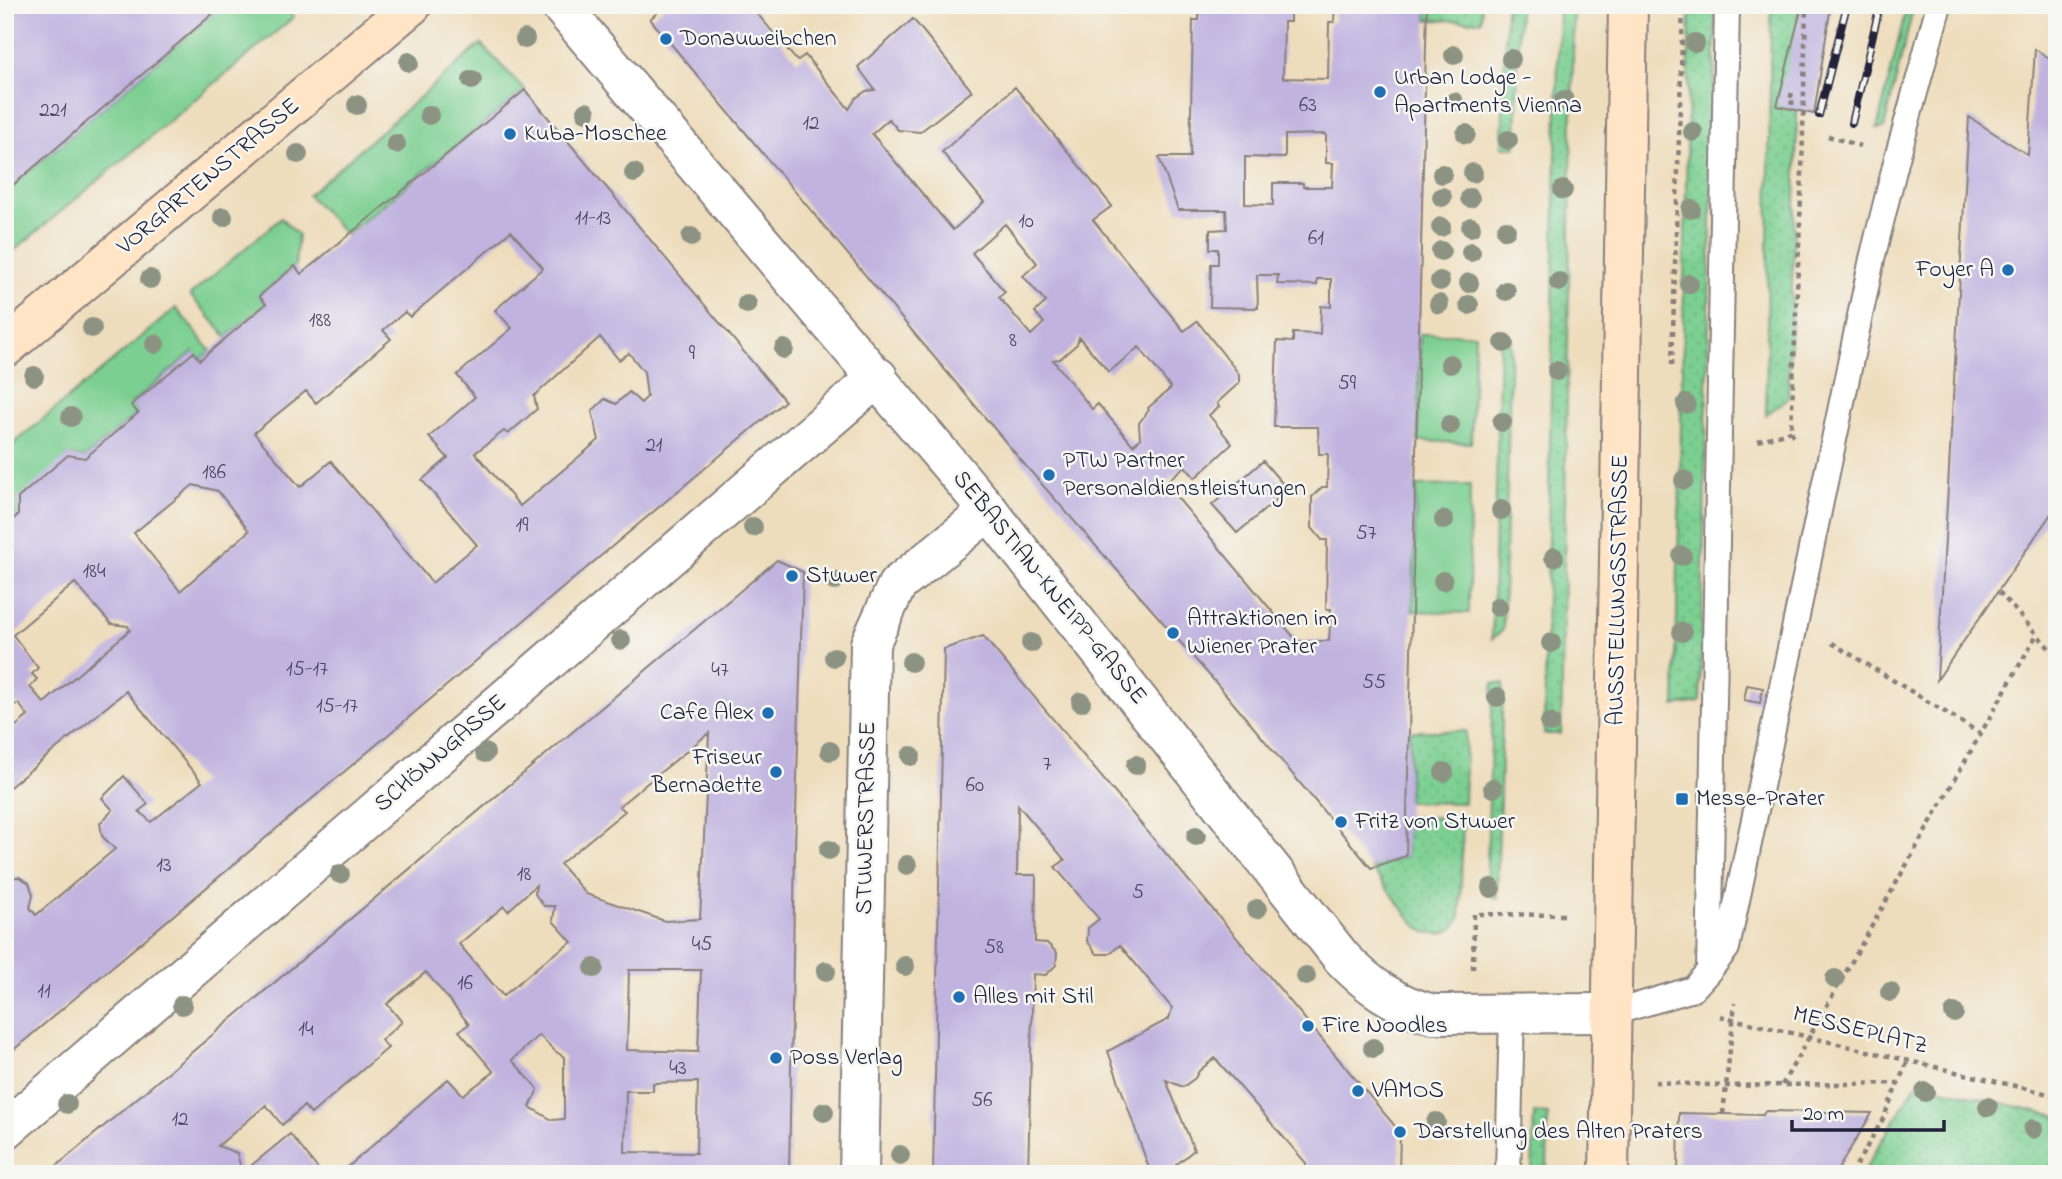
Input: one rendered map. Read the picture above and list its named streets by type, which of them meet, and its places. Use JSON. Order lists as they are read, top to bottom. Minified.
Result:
{"streets":{"main road":["VORGARTENSTRASSE","AUSSTELLUNGSSTRASSE"],"street":["SEBASTIAN-KNEIPP-GASSE","SCHÖNNGASSE","STUWERSTRASSE"],"path":["MESSEPLATZ"]},"crossings":[["SEBASTIAN-KNEIPP-GASSE","AUSSTELLUNGSSTRASSE"],["SEBASTIAN-KNEIPP-GASSE","SCHÖNNGASSE"],["SEBASTIAN-KNEIPP-GASSE","STUWERSTRASSE"]],"places":{"other":["Donauweibchen","Urban Lodge - Apartments Vienna","Kuba-Moschee","Foyer A","PTW Partner Personaldienstleistungen","Stuwer","Attraktionen im Wiener Prater","Cafe Alex","Friseur Bernadette","Fritz von Stuwer","Alles mit Stil","Fire Noodles","Poss Verlag","VAMOS","Darstellung des Alten Praters"],"transit":["Messe-Prater"]},"house_numbers":["63","221","12","11-13","10","61","188","8","9","59","21","186","19","57","184","15-17","47","55","15-17","7","60","13","18","5","45","58","16","11","14","43","56","12"],"scale_bar":"20 m"}
